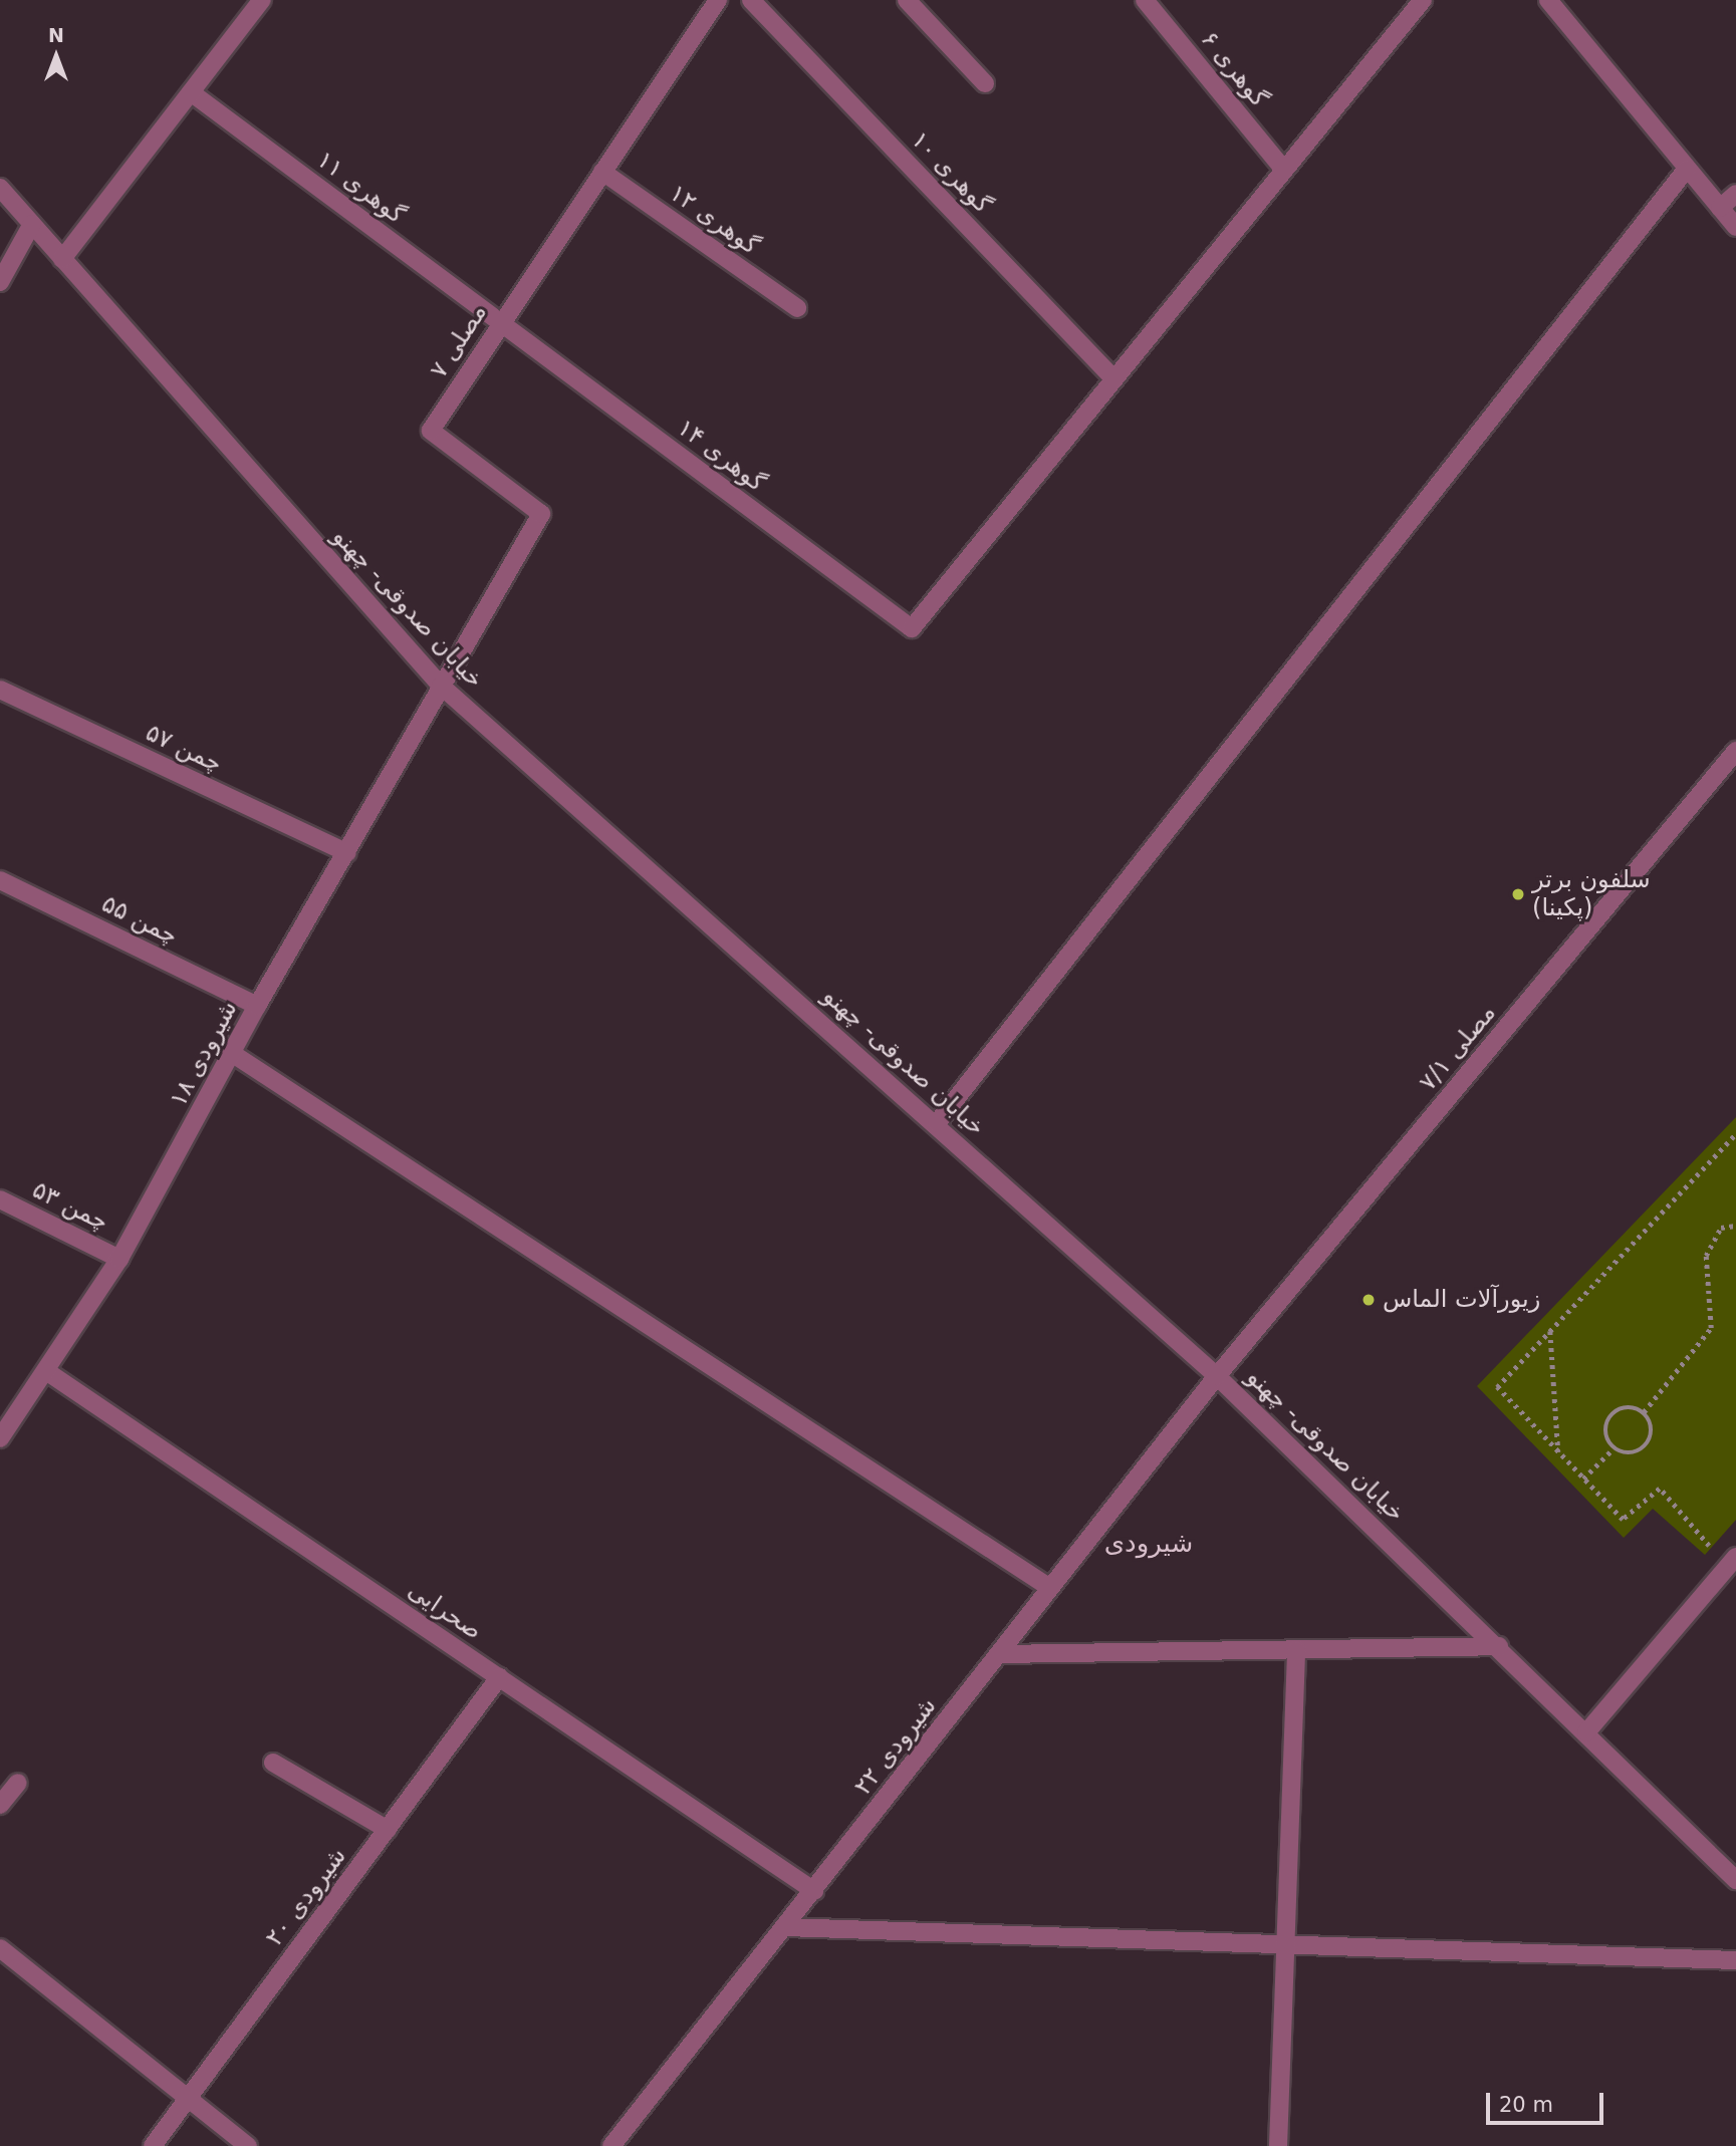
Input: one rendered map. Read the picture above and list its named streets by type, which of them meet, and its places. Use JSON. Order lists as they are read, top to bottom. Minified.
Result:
{"streets":{"street":["گوهری ۶","گوهری ۱۰","گوهری ۱۱","گوهری ۱۲","مصلی ۷","گوهری ۱۴","خیابان صدوقی- چهنو","چمن ۵۷","چمن ۵۵","مصلی ۷/۱","شیرودی ۱۸","چمن ۵۳","صحرایی","شیرودی ۲۲","شیرودی ۲۰"]},"crossings":[["گوهری ۱۰","گوهری ۱۴"],["گوهری ۱۱","مصلی ۷"],["گوهری ۱۱","گوهری ۱۴"],["گوهری ۱۲","مصلی ۷"],["مصلی ۷","گوهری ۱۴"],["مصلی ۷","خیابان صدوقی- چهنو"],["مصلی ۷","شیرودی ۱۸"],["خیابان صدوقی- چهنو","مصلی ۷/۱"],["خیابان صدوقی- چهنو","شیرودی ۱۸"],["خیابان صدوقی- چهنو","شیرودی ۲۲"],["چمن ۵۷","شیرودی ۱۸"],["چمن ۵۵","شیرودی ۱۸"],["مصلی ۷/۱","شیرودی ۲۲"],["شیرودی ۱۸","چمن ۵۳"],["شیرودی ۱۸","صحرایی"],["صحرایی","شیرودی ۲۲"],["صحرایی","شیرودی ۲۰"]],"districts":["شیرودی"],"places":["سلفون برتر (پکینا)","زیورآلات الماس"],"scale_bar":"20 m","north":"top"}
